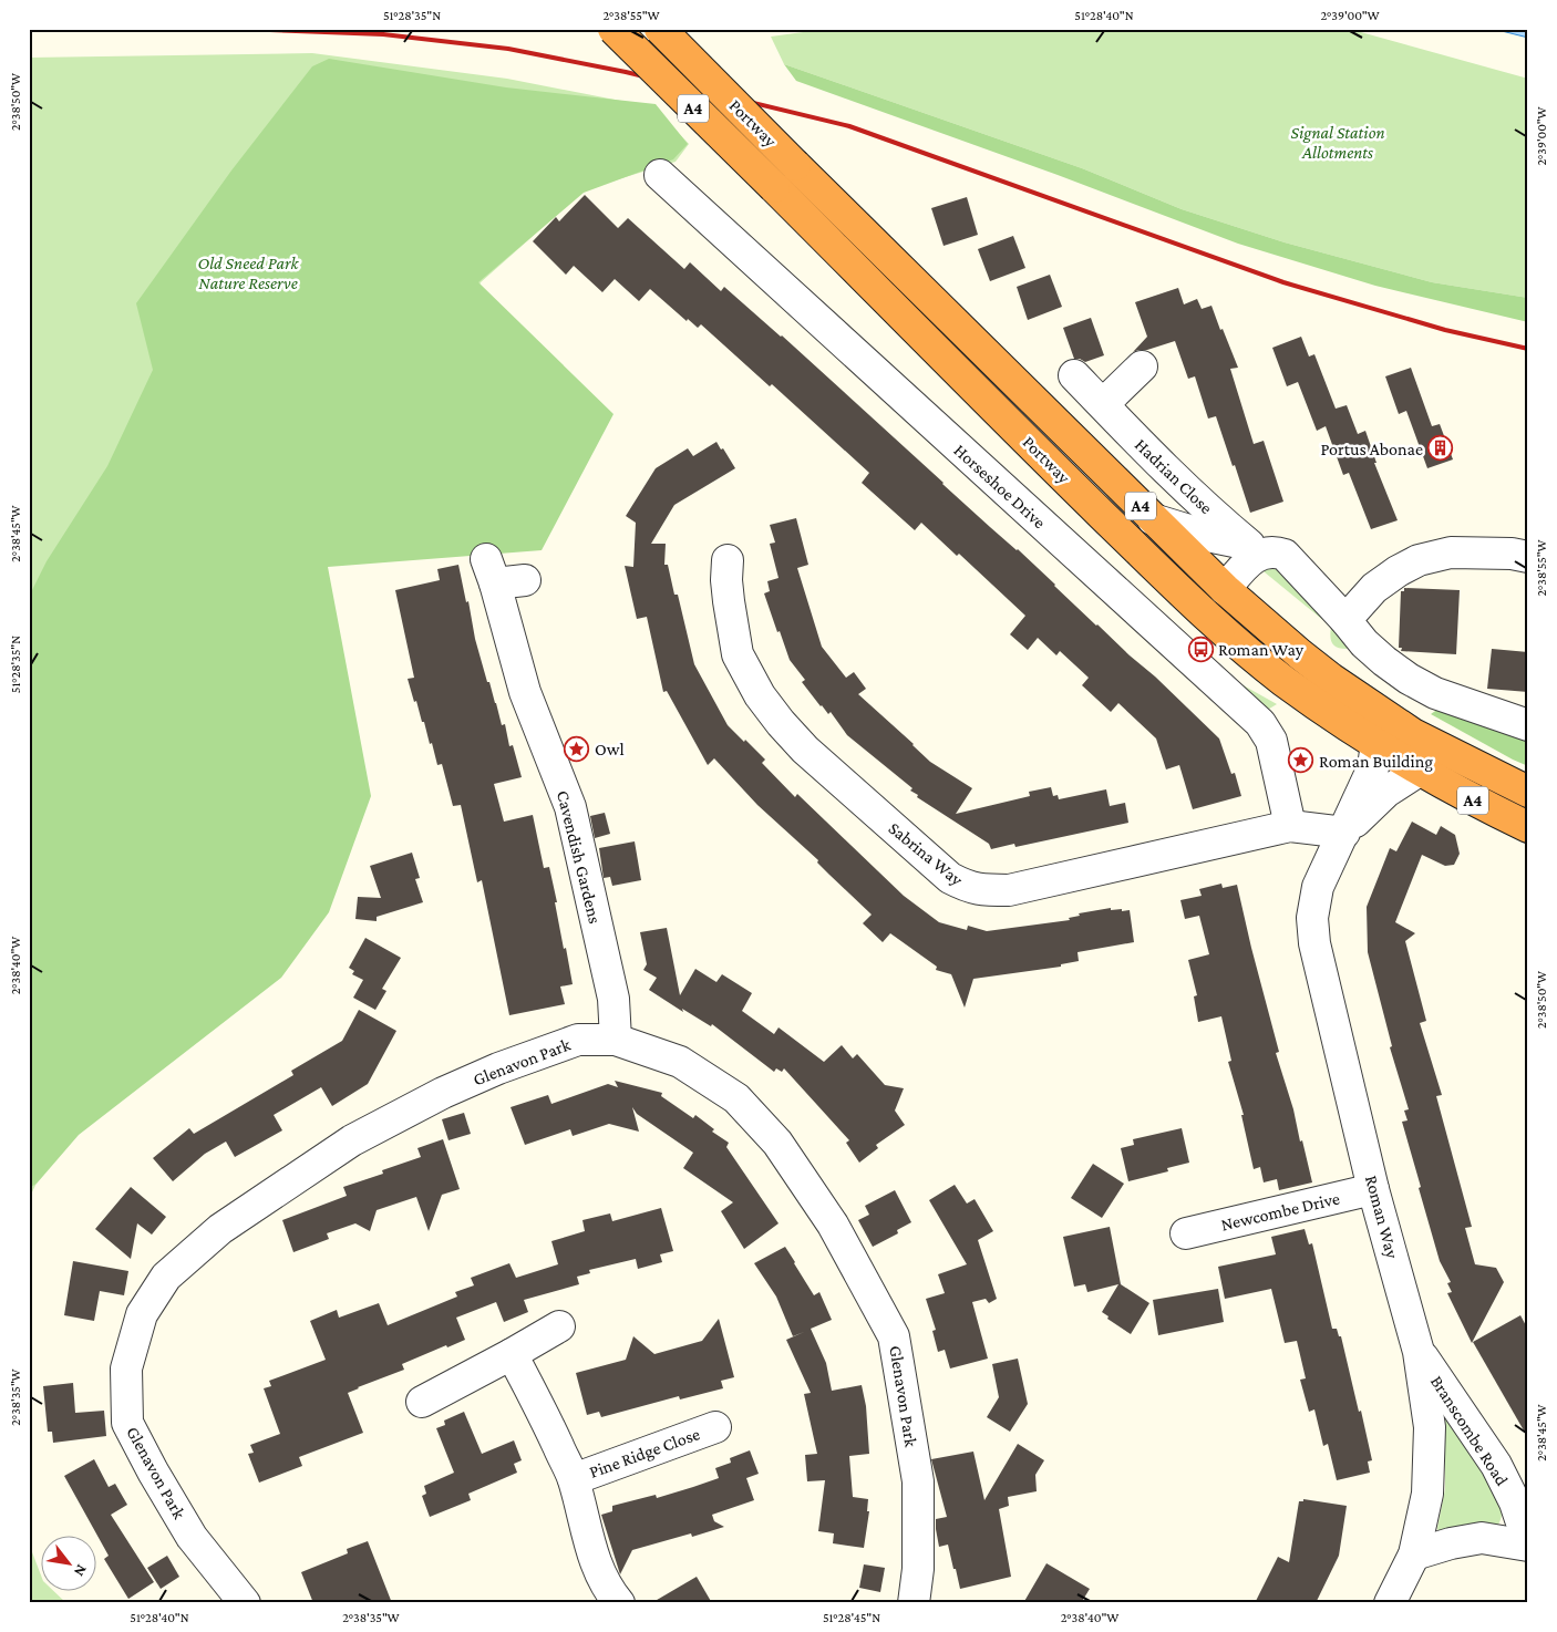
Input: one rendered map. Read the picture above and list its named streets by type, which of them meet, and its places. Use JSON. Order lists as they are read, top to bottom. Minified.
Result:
{"streets":{"highway":["A4","Portway"],"street":["Hadrian Close","Horseshoe Drive","Sabrina Way","Cavendish Gardens","Glenavon Park","Newcombe Drive","Roman Way","Branscombe Road","Pine Ridge Close"]},"crossings":[["Portway","Hadrian Close"],["Portway","Roman Way"],["Horseshoe Drive","Sabrina Way"],["Sabrina Way","Roman Way"],["Cavendish Gardens","Glenavon Park"],["Newcombe Drive","Roman Way"],["Roman Way","Branscombe Road"]],"parks":["Signal Station Allotments","Old Sneed Park Nature Reserve"],"places":{"building":["Portus Abonae"],"bus stop":["Roman Way"],"place":["Owl","Roman Building"]},"north":"bottom right","coordinates":["51°28'35\"N","2°38'55\"W","51°28'40\"N","2°39'00\"W","2°38'50\"W","2°38'45\"W","2°38'40\"W","2°38'35\"W","51°28'45\"N"]}
